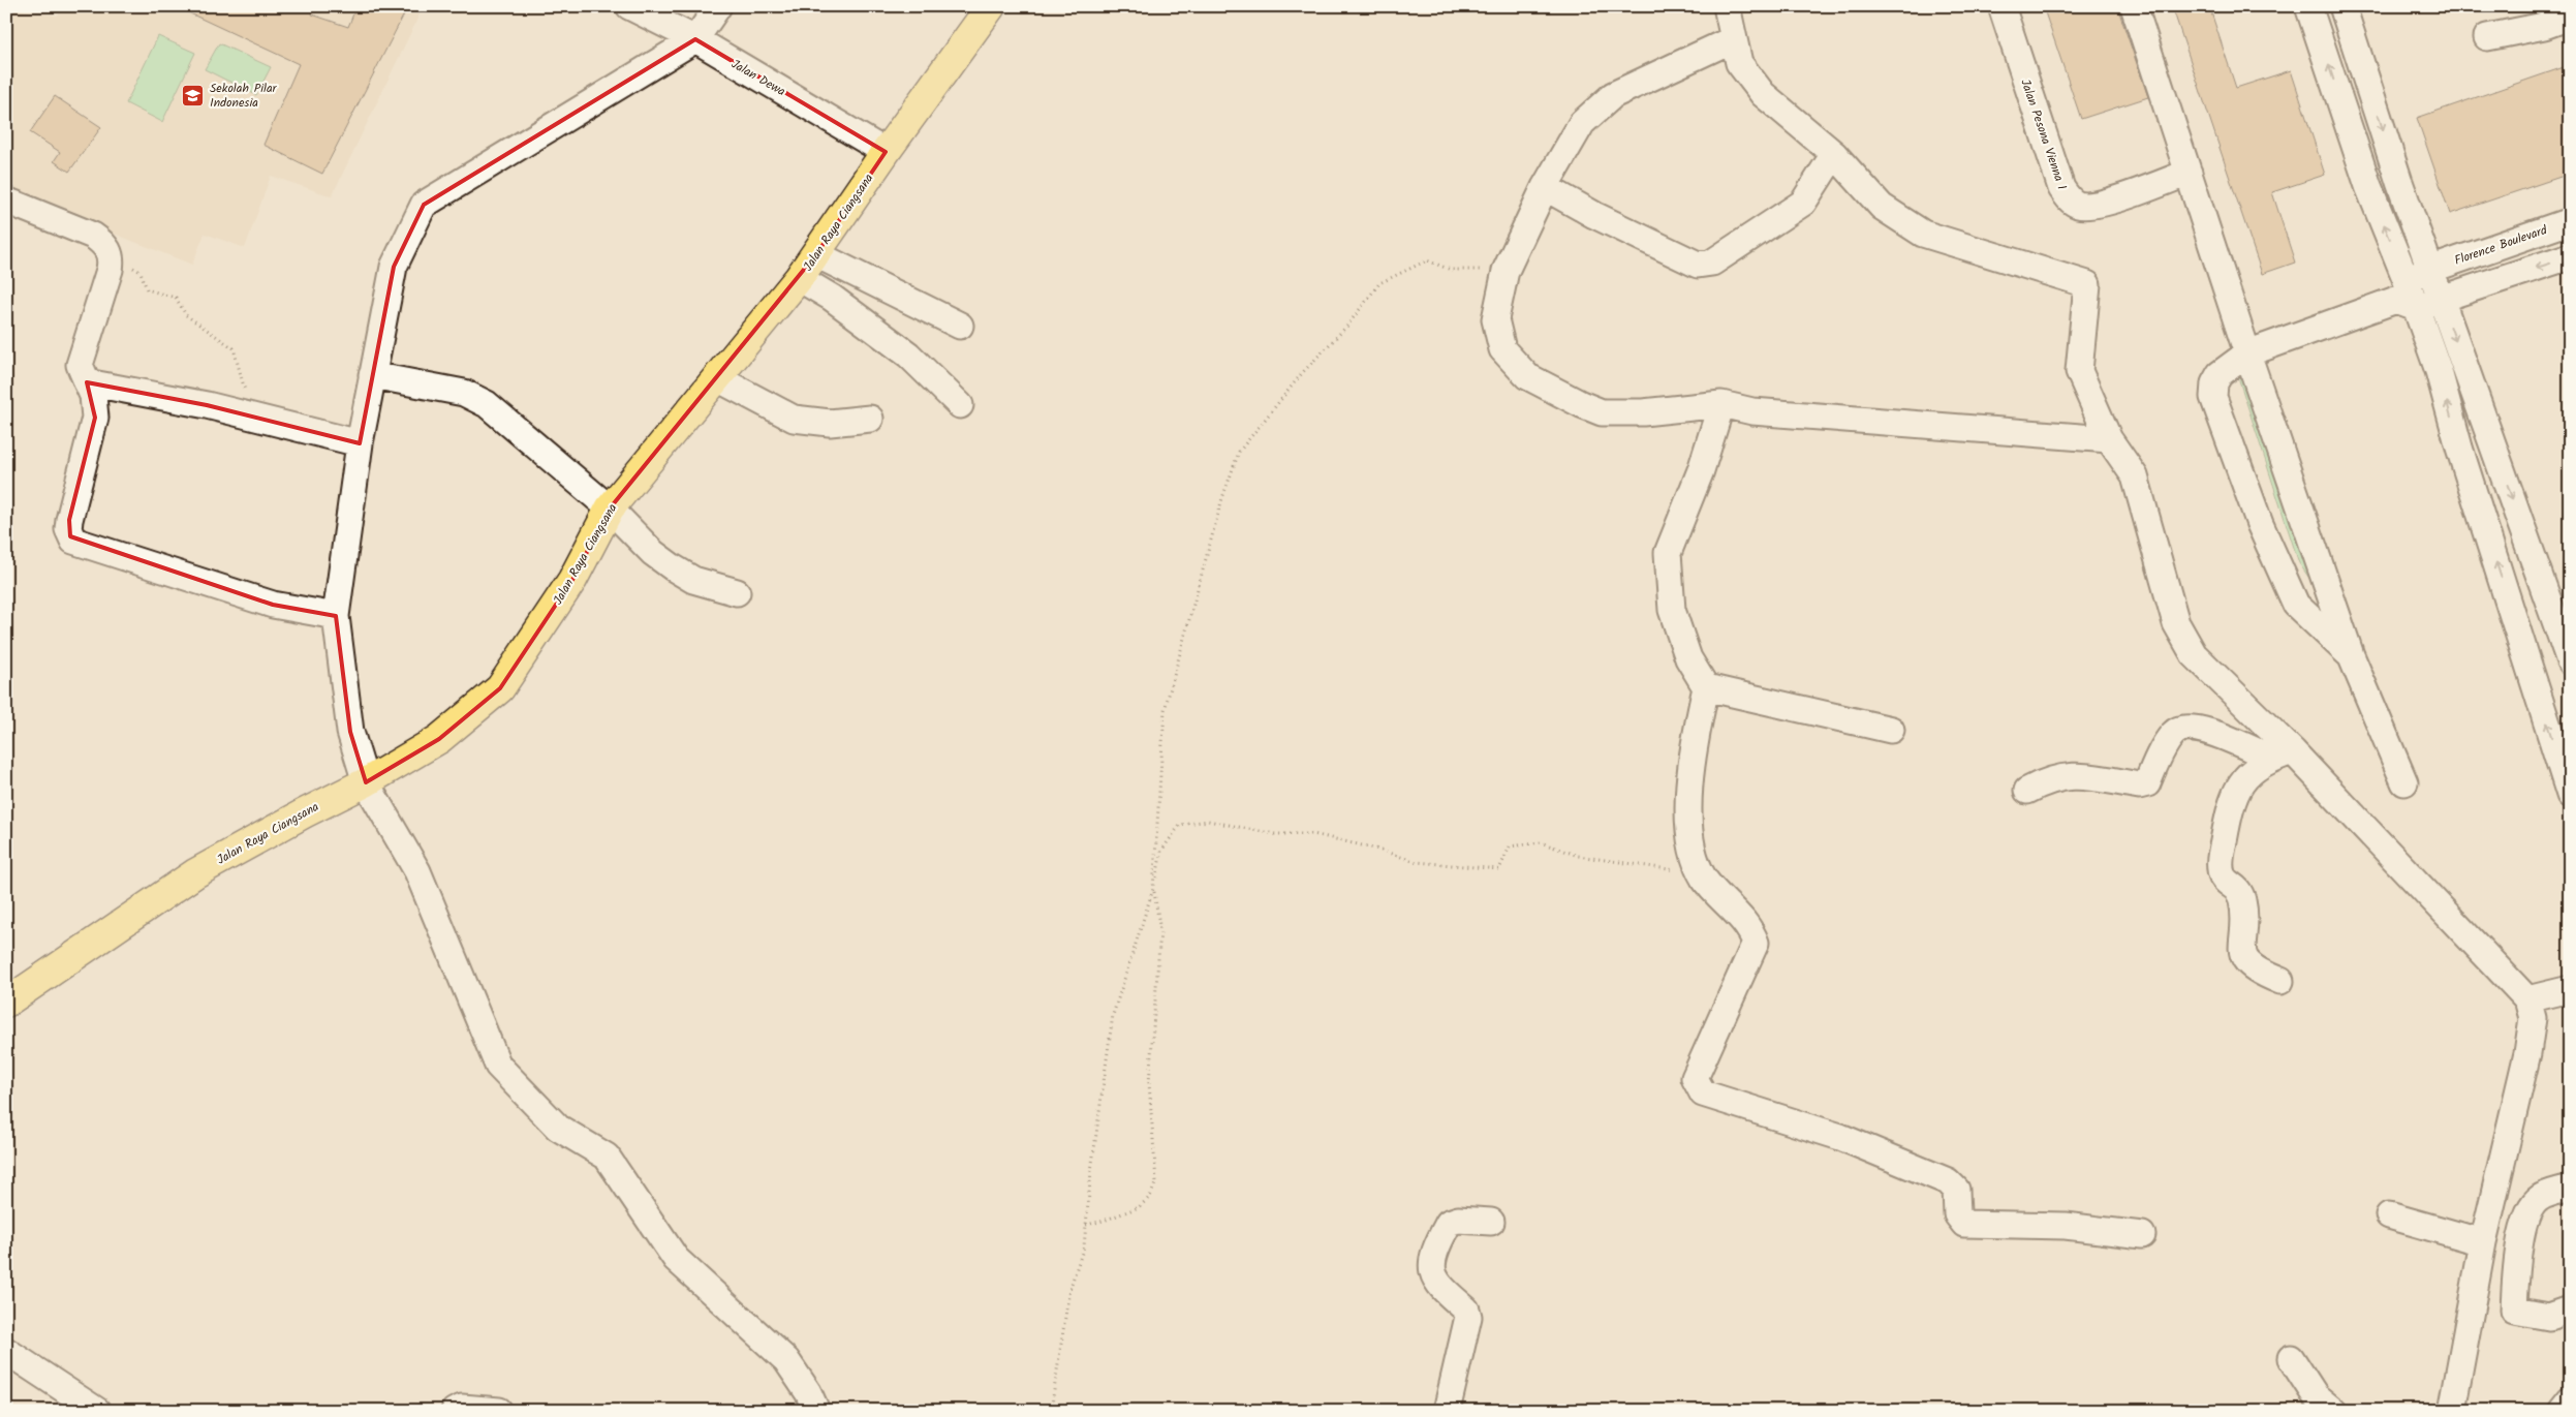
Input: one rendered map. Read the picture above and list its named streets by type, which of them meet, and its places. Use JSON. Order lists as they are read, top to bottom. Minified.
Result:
{"streets":{"main road":["Jalan Raya Ciangsana"],"street":["Jalan Dewa","Jalan Pesona Vienna 1","Florence Boulevard"]},"crossings":[["Jalan Dewa","Jalan Raya Ciangsana"]],"places":{"school or university":["Sekolah Pilar Indonesia"]}}
